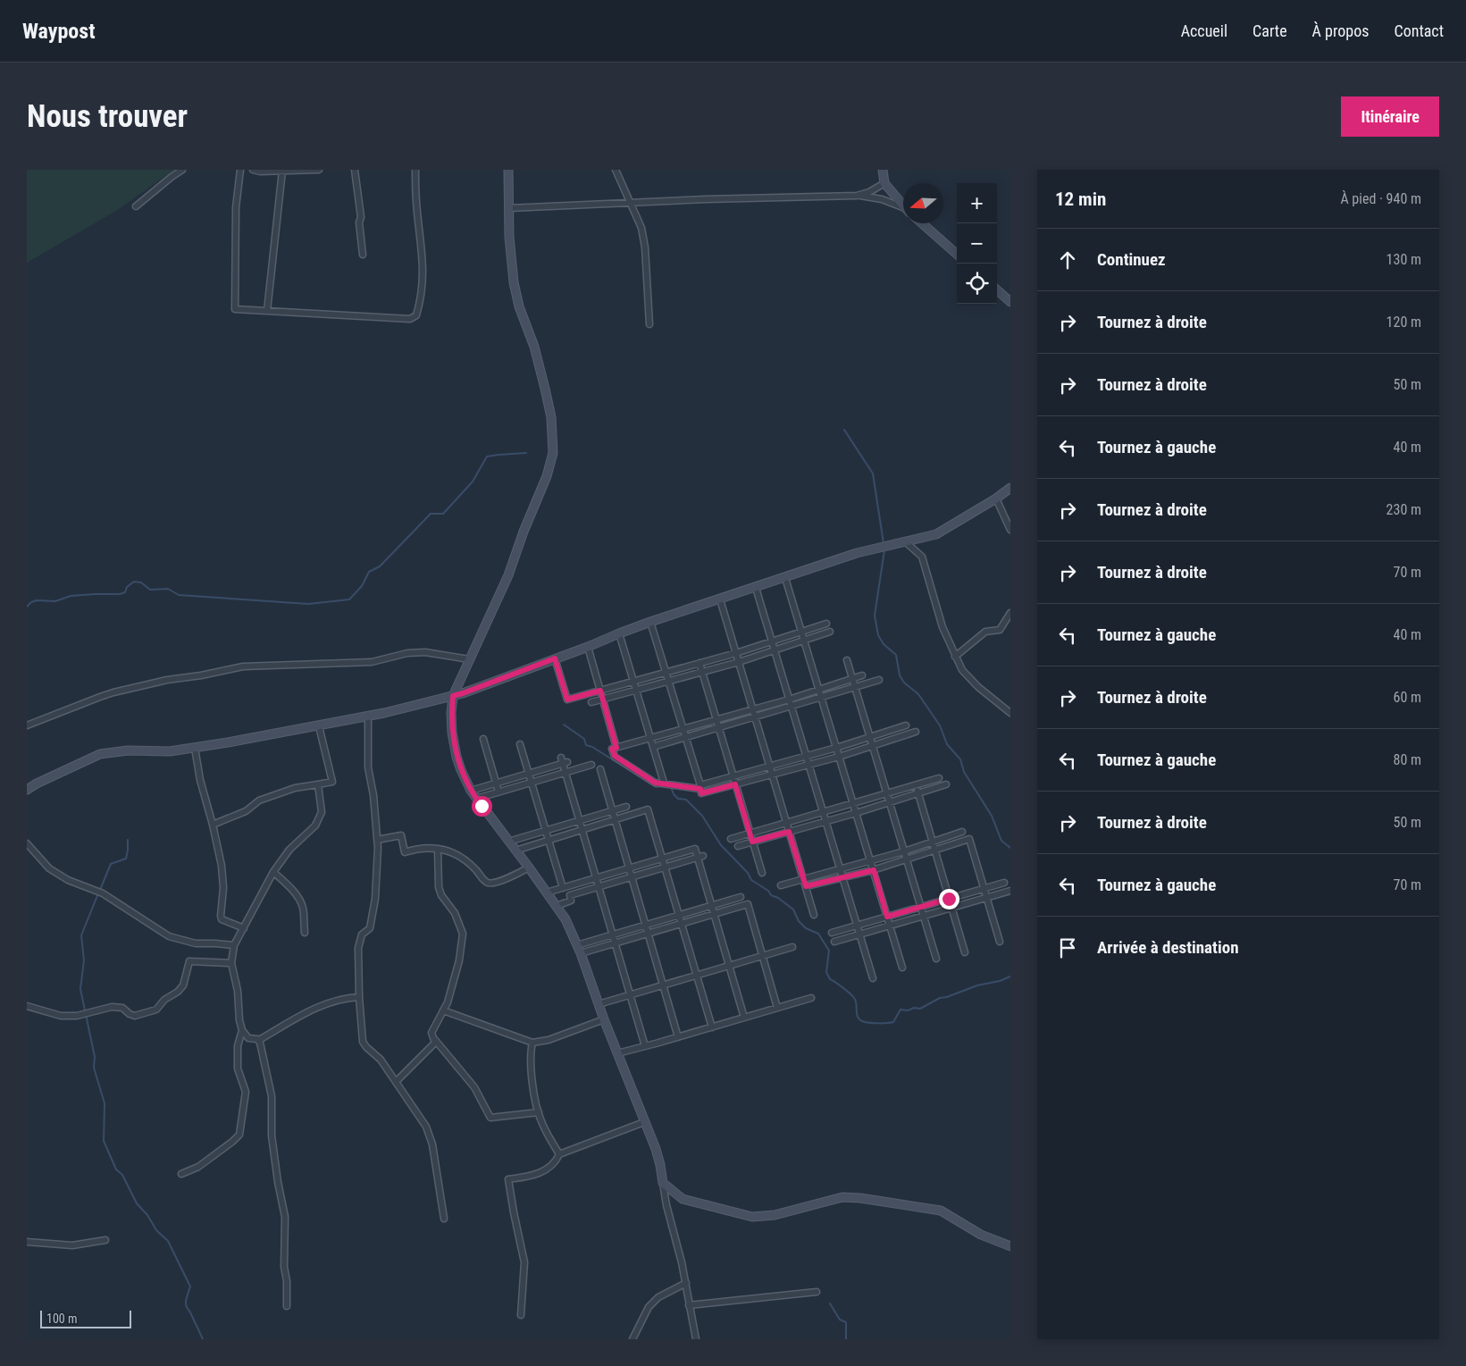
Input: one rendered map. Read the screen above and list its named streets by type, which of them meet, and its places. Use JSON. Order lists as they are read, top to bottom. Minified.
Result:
{"scale_bar":"100 m","north":"left","page":{"header":"Waypost","nav":["Accueil","Carte","À propos","Contact"],"buttons":"Itinéraire","title":"Nous trouver","heading":["12 min","À pied · 940 m"],"map_buttons":["+","−"],"list":[["Continuez","130 m"],["Tournez à droite","120 m"],["Tournez à droite","50 m"],["Tournez à gauche","40 m"],["Tournez à droite","230 m"],["Tournez à droite","70 m"],["Tournez à gauche","40 m"],["Tournez à droite","60 m"],["Tournez à gauche","80 m"],["Tournez à droite","50 m"],["Tournez à gauche","70 m"],"Arrivée à destination"],"scale":"100 m"}}
